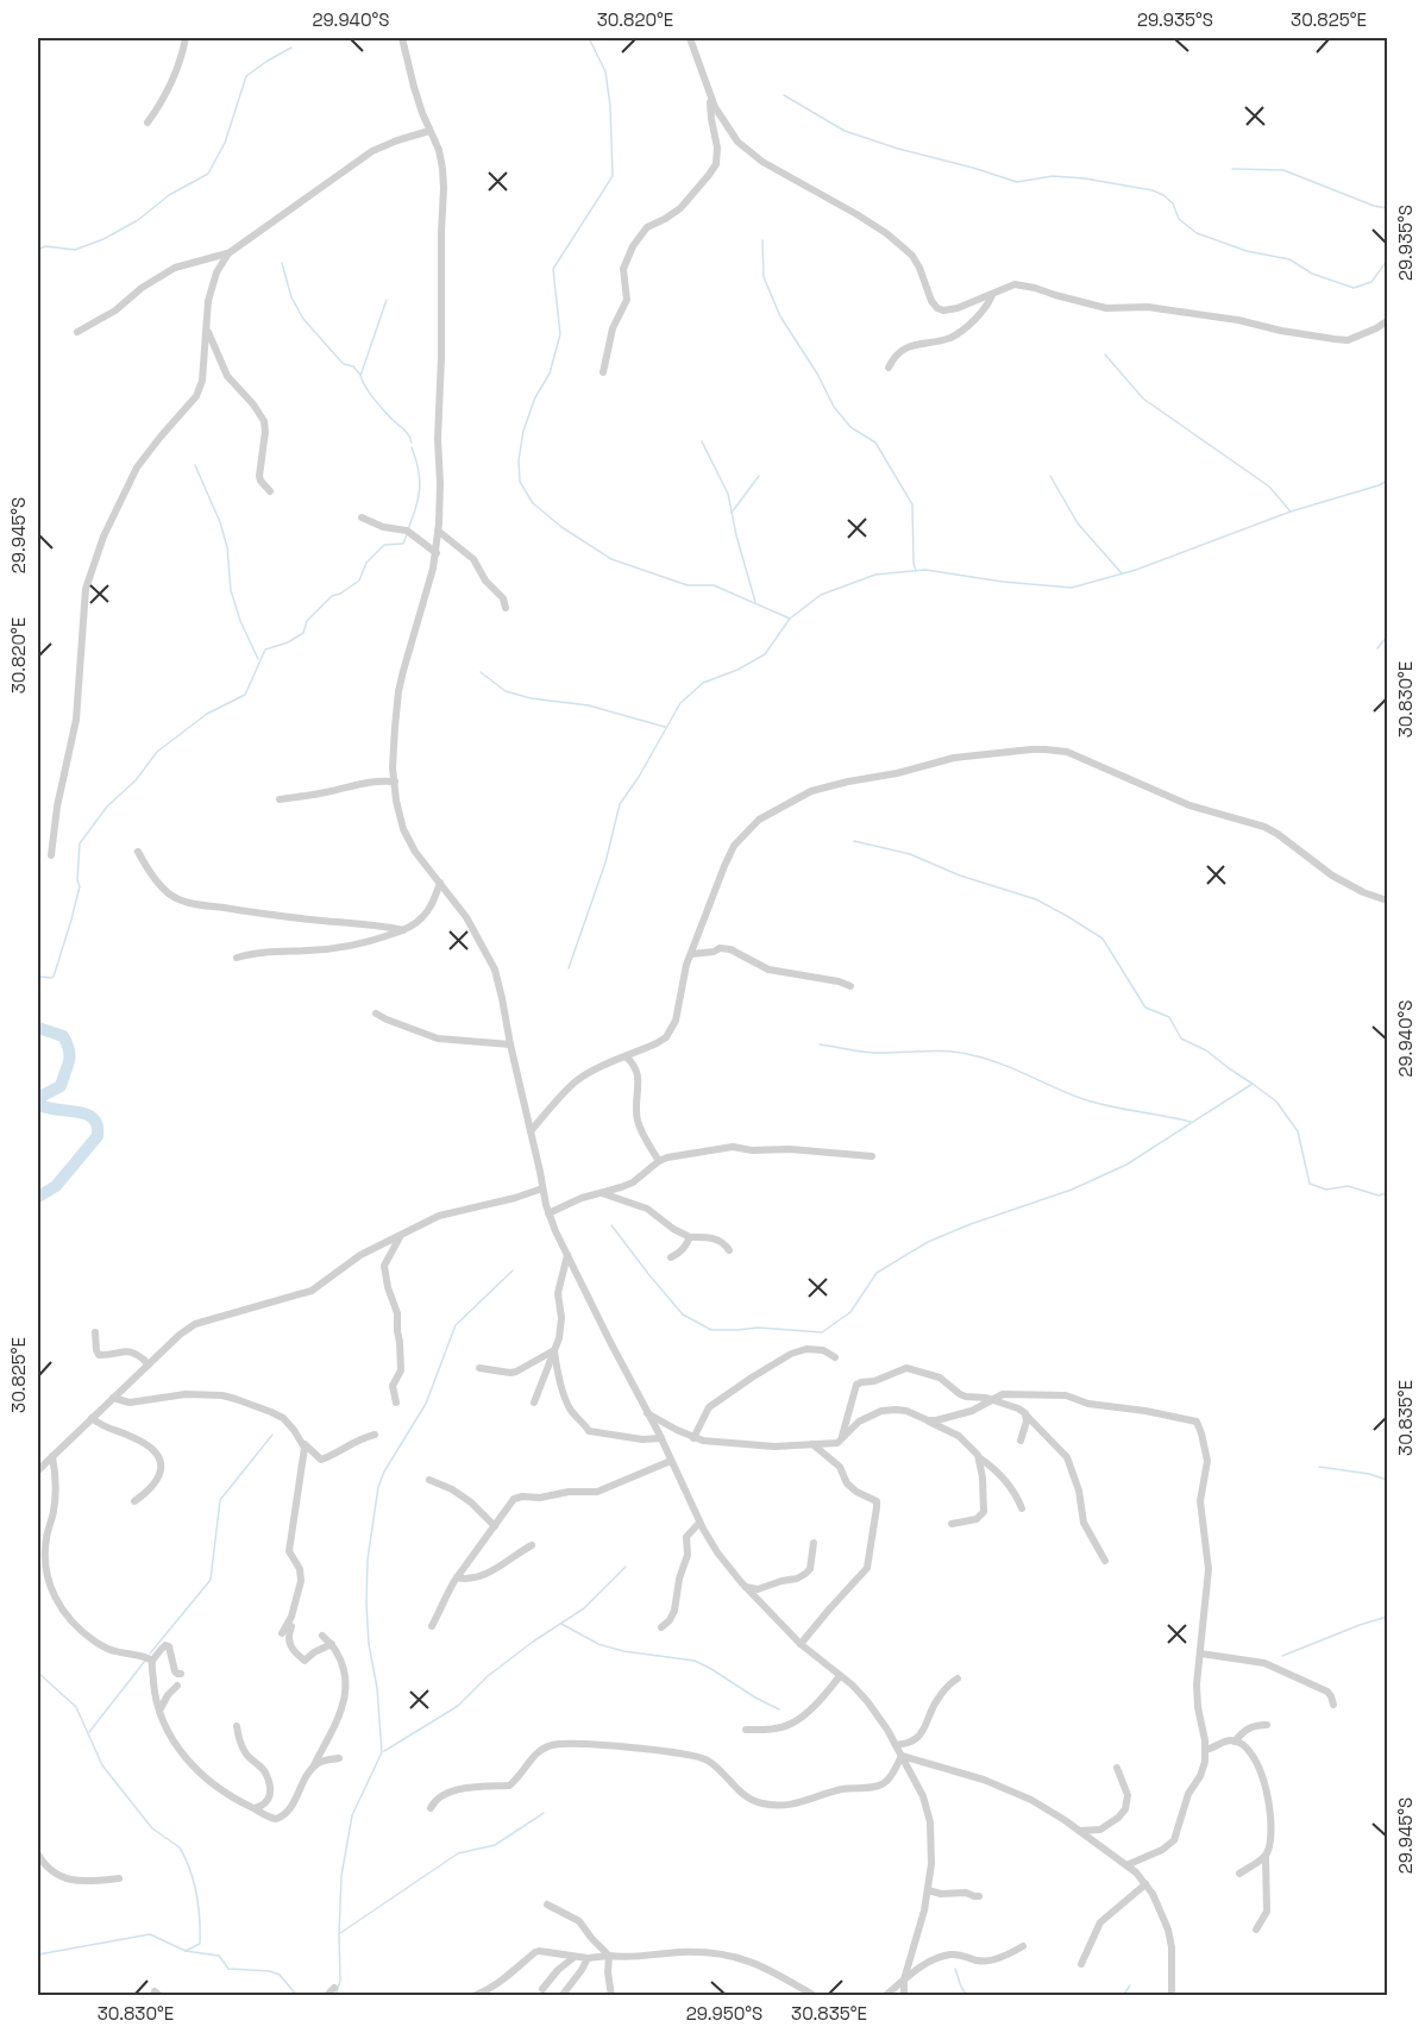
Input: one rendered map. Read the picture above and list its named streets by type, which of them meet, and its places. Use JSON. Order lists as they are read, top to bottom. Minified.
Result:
{"coordinates":["29.940°S","30.820°E","29.935°S","30.825°E","29.945°S","30.830°E","30.835°E","29.950°S"]}
